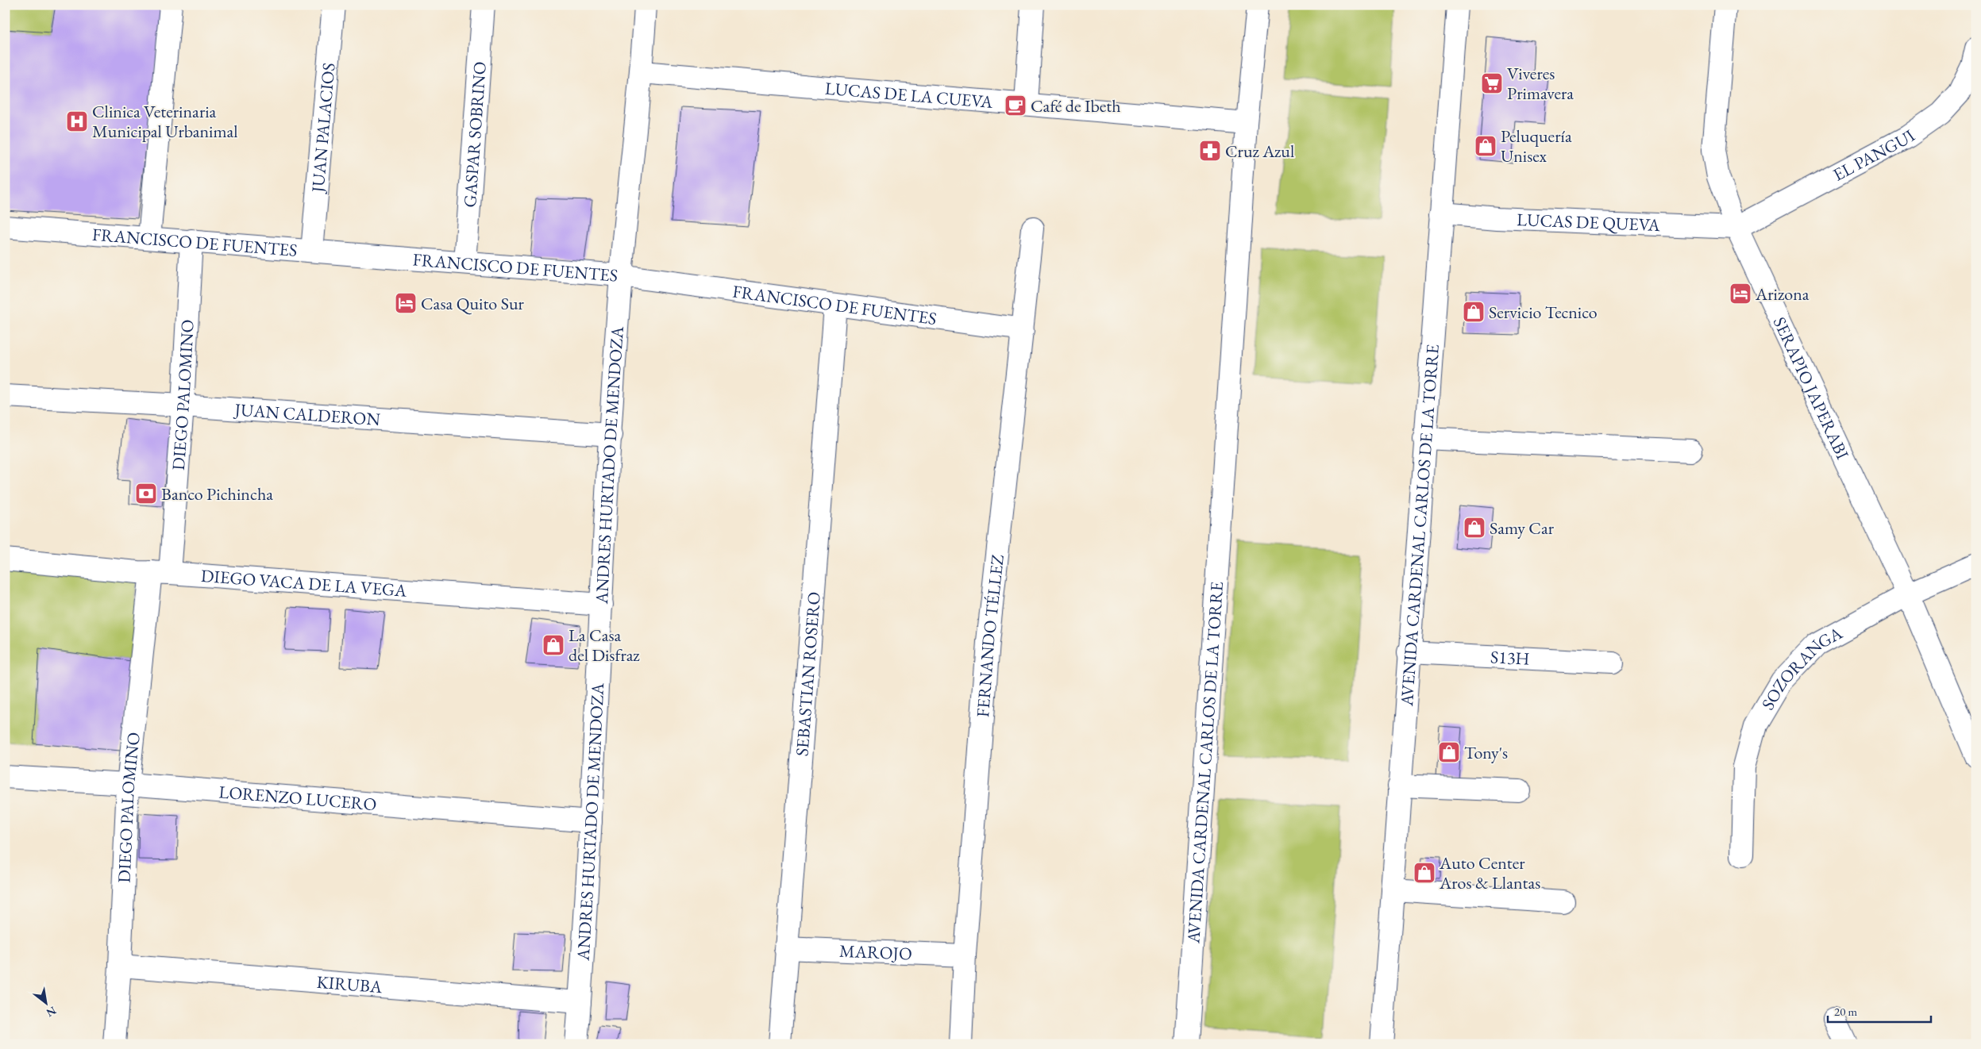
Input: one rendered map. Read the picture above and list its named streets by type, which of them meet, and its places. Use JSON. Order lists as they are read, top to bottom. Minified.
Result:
{"streets":{"street":["LUCAS DE LA CUEVA","JUAN PALACIOS","GASPAR SOBRINO","EL PANGUI","LUCAS DE QUEVA","FRANCISCO DE FUENTES","SERAPIO JAPERABI","DIEGO PALOMINO","JUAN CALDERON","ANDRES HURTADO DE MENDOZA","AVENIDA CARDENAL CARLOS DE LA TORRE","DIEGO VACA DE LA VEGA","FERNANDO TÉLLEZ","S13H","SOZORANGA","SEBASTIAN ROSERO","LORENZO LUCERO","MAROJO","KIRUBA"]},"crossings":[["LUCAS DE LA CUEVA","ANDRES HURTADO DE MENDOZA"],["LUCAS DE LA CUEVA","AVENIDA CARDENAL CARLOS DE LA TORRE"],["JUAN PALACIOS","FRANCISCO DE FUENTES"],["GASPAR SOBRINO","FRANCISCO DE FUENTES"],["EL PANGUI","LUCAS DE QUEVA"],["EL PANGUI","SERAPIO JAPERABI"],["LUCAS DE QUEVA","SERAPIO JAPERABI"],["LUCAS DE QUEVA","AVENIDA CARDENAL CARLOS DE LA TORRE"],["FRANCISCO DE FUENTES","DIEGO PALOMINO"],["FRANCISCO DE FUENTES","ANDRES HURTADO DE MENDOZA"],["FRANCISCO DE FUENTES","FERNANDO TÉLLEZ"],["FRANCISCO DE FUENTES","SEBASTIAN ROSERO"],["SERAPIO JAPERABI","SOZORANGA"],["DIEGO PALOMINO","JUAN CALDERON"],["DIEGO PALOMINO","DIEGO VACA DE LA VEGA"],["DIEGO PALOMINO","LORENZO LUCERO"],["DIEGO PALOMINO","KIRUBA"],["JUAN CALDERON","ANDRES HURTADO DE MENDOZA"],["ANDRES HURTADO DE MENDOZA","DIEGO VACA DE LA VEGA"],["ANDRES HURTADO DE MENDOZA","LORENZO LUCERO"],["ANDRES HURTADO DE MENDOZA","KIRUBA"],["AVENIDA CARDENAL CARLOS DE LA TORRE","S13H"],["FERNANDO TÉLLEZ","MAROJO"],["SEBASTIAN ROSERO","MAROJO"]],"places":{"supermarket":["Viveres Primavera"],"cafe":["Café de Ibeth"],"hospital":["Clinica Veterinaria Municipal Urbanimal"],"shop":["Peluquería Unisex","Servicio Tecnico","Samy Car","La Casa del Disfraz","Tony's","Auto Center Aros & Llantas"],"pharmacy":["Cruz Azul"],"hotel":["Arizona","Casa Quito Sur"],"bank":["Banco Pichincha"]},"scale_bar":"20 m","north":"bottom right"}
